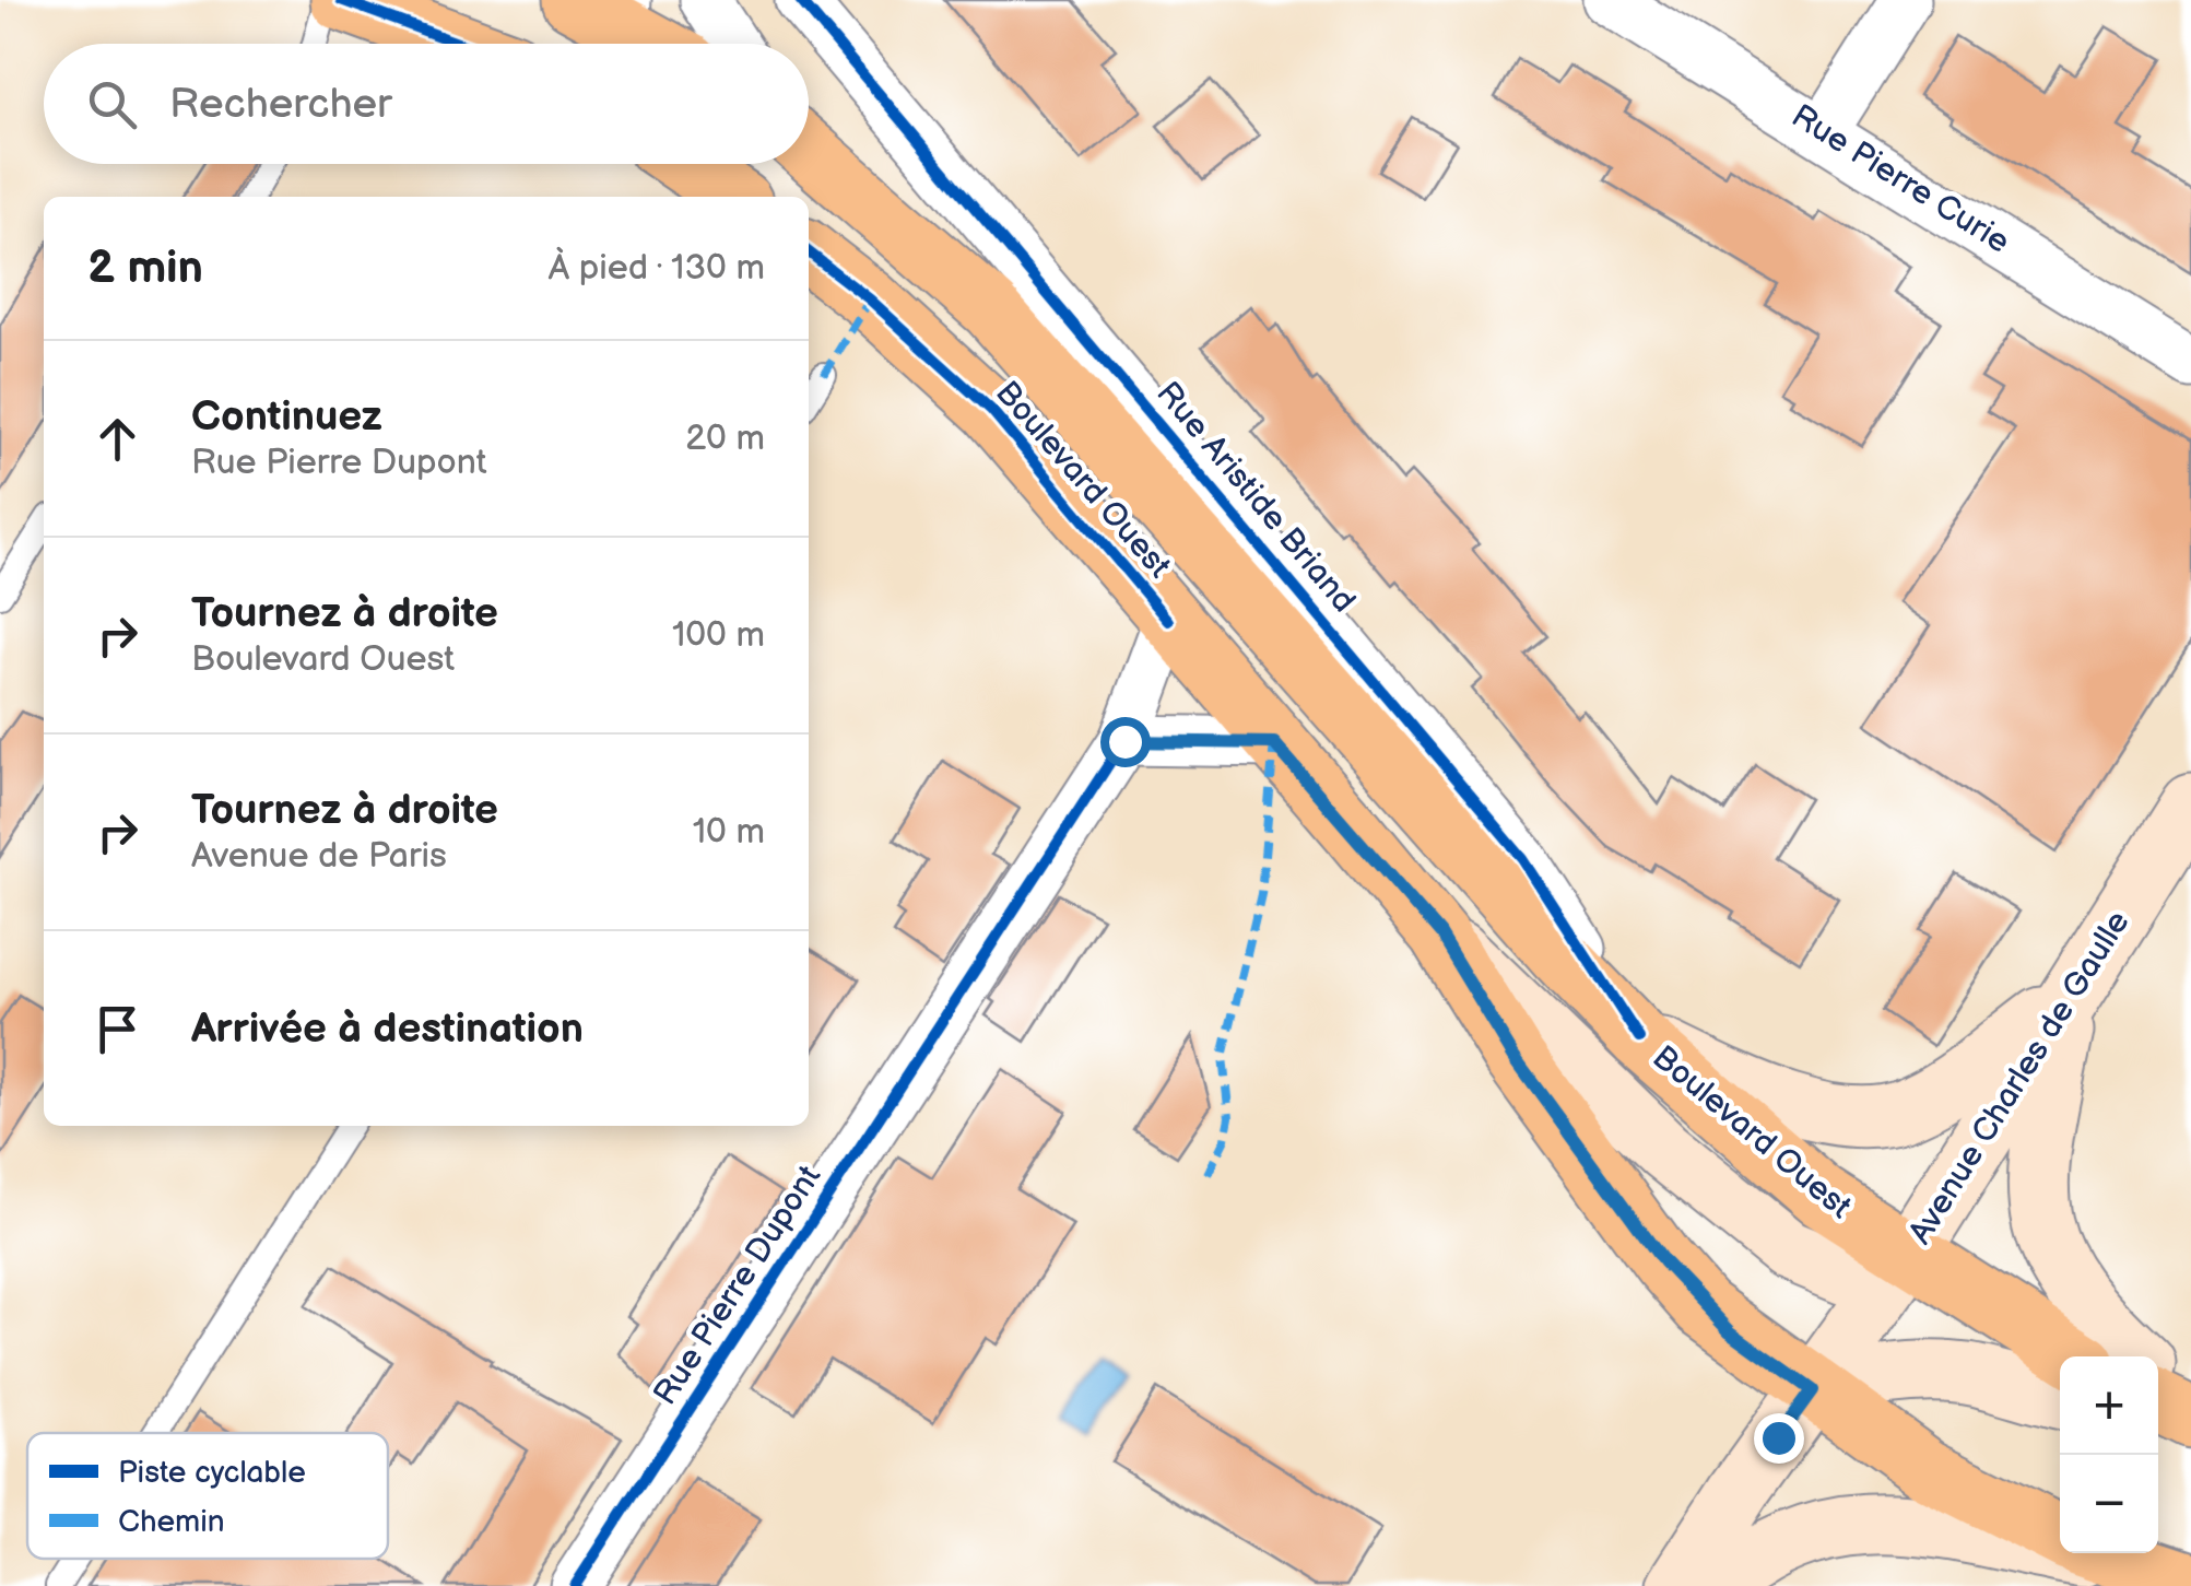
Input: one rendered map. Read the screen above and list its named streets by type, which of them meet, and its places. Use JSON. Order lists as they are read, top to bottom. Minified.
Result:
{"streets":{"main road":["Boulevard Ouest","Avenue Charles de Gaulle"],"street":["Rue Pierre Curie","Rue Aristide Briand","Rue Pierre Dupont"]},"crossings":[["Boulevard Ouest","Rue Aristide Briand"],["Boulevard Ouest","Avenue Charles de Gaulle"],["Boulevard Ouest","Rue Pierre Dupont"]],"legend":["Piste cyclable","Chemin"],"page":{"search":"Rechercher","heading":["2 min","À pied · 130 m"],"list":[["Continuez","Rue Pierre Dupont","20 m"],["Tournez à droite","Boulevard Ouest","100 m"],["Tournez à droite","Avenue de Paris","10 m"],"Arrivée à destination"],"map_buttons":["+","−"]}}
